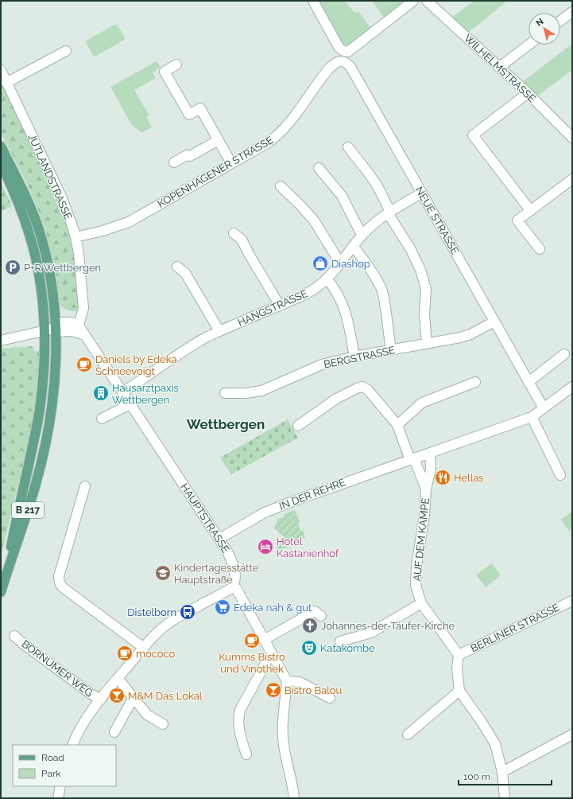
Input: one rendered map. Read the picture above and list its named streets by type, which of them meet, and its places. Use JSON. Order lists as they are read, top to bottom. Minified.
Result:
{"streets":{"main road":["B 217"],"street":["WILHELMSTRASSE","KOPENHAGENER STRASSE","JÜTLANDSTRASSE","NEUE STRASSE","HANGSTRASSE","BERGSTRASSE","IN DER REHRE","HAUPTSTRASSE","AUF DEM KAMPE","BERLINER STRASSE","BORNUMER WEG"]},"crossings":[["KOPENHAGENER STRASSE","JÜTLANDSTRASSE"],["KOPENHAGENER STRASSE","NEUE STRASSE"],["JÜTLANDSTRASSE","HAUPTSTRASSE"],["NEUE STRASSE","HANGSTRASSE"],["NEUE STRASSE","BERGSTRASSE"],["NEUE STRASSE","IN DER REHRE"],["HANGSTRASSE","HAUPTSTRASSE"],["IN DER REHRE","HAUPTSTRASSE"],["IN DER REHRE","AUF DEM KAMPE"],["AUF DEM KAMPE","BERLINER STRASSE"]],"districts":["Wettbergen"],"places":{"shop":["Diashop"],"parking":["P+R Wettbergen"],"cafe":["Daniels by Edeka Schneevoigt","Kumms Bistro und Vinothek","mococo"],"building":["Hausarztpaxis Wettbergen"],"restaurant":["Hellas"],"hotel":["Hotel Kastanienhof"],"school or university":["Kindertagesstätte Hauptstraße"],"supermarket":["Edeka nah & gut"],"bus stop":["Distelborn"],"church":["Johannes-der-Täufer-Kirche"],"theatre":["Katakombe"],"bar":["Bistro Balou","M&M Das Lokal"]},"legend":["Road","Park"],"scale_bar":"100 m","north":"top left"}
